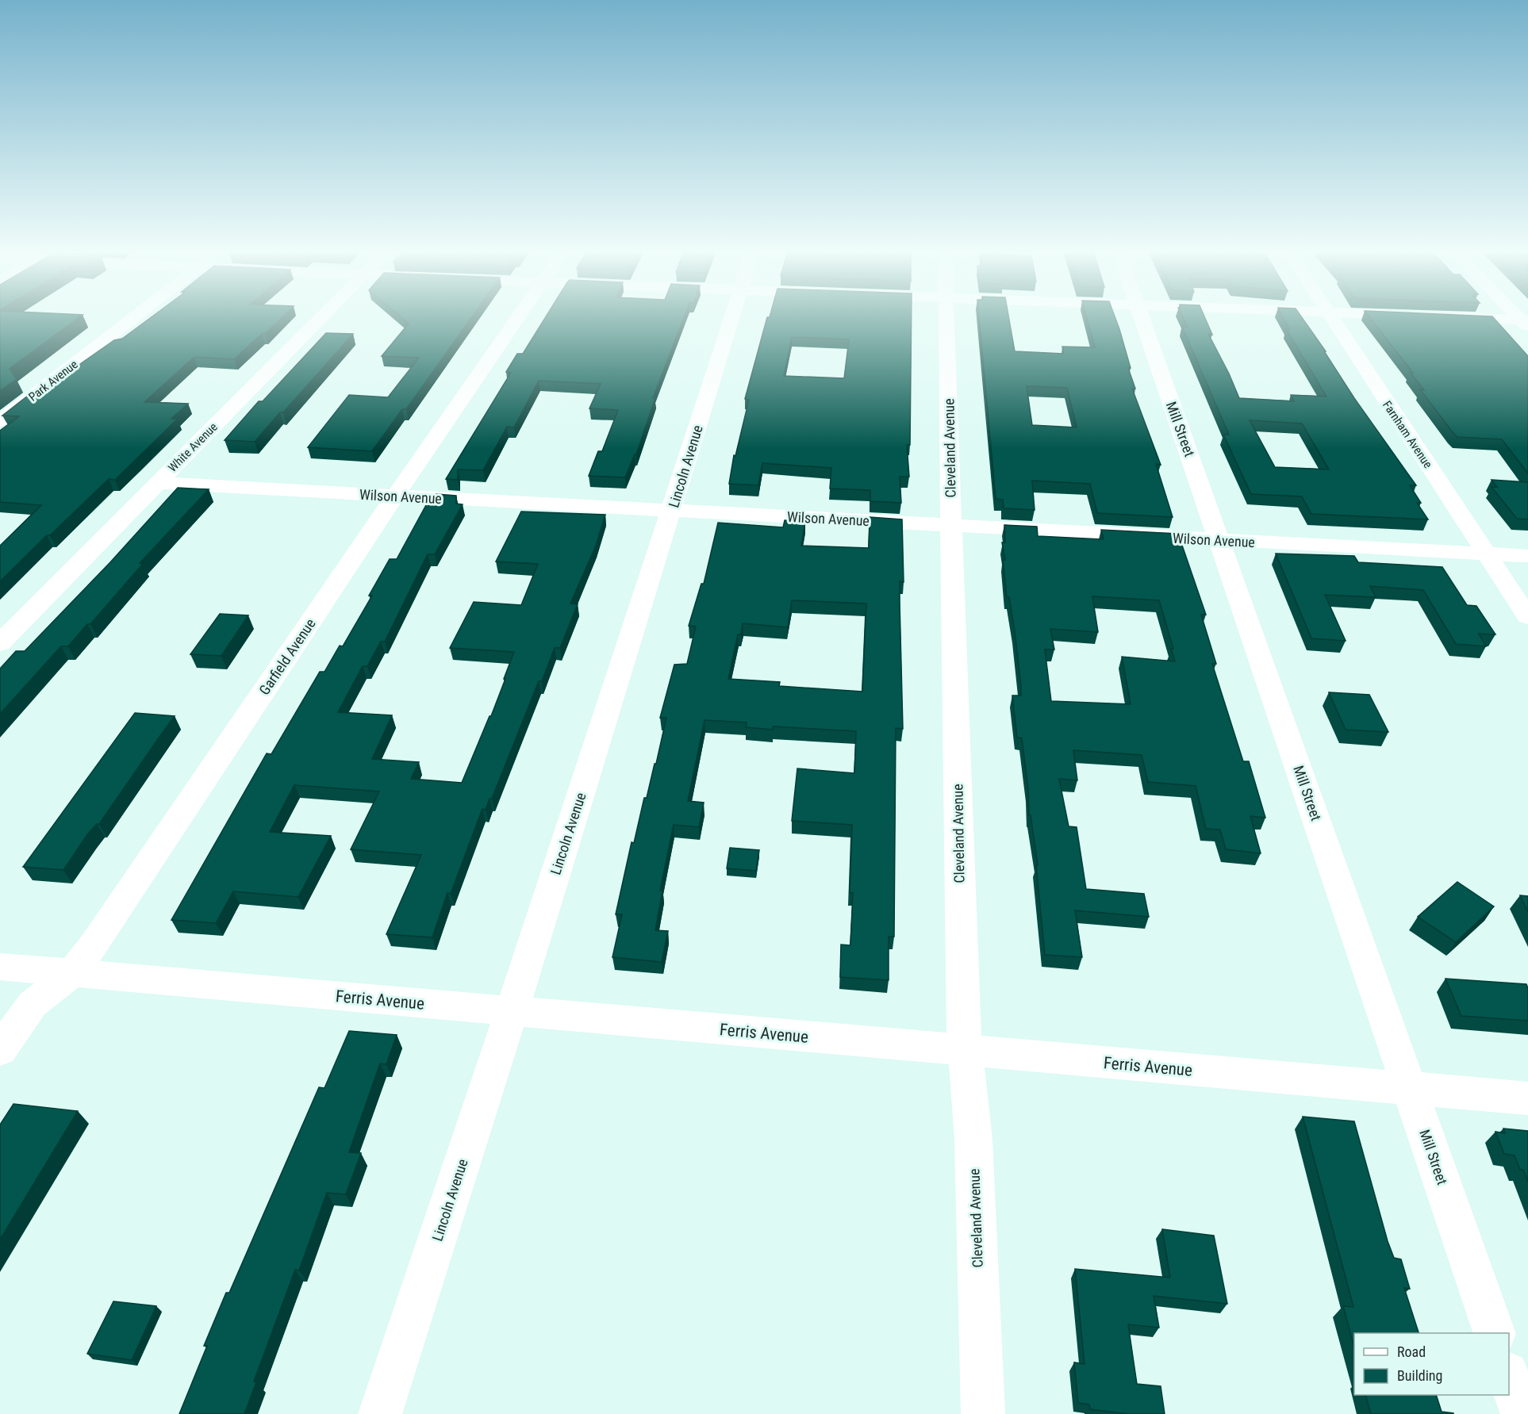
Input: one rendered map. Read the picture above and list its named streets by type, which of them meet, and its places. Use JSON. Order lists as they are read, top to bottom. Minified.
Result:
{"streets":{"street":["Park Avenue","Mill Street","Farnham Avenue","White Avenue","Cleveland Avenue","Lincoln Avenue","Wilson Avenue","Garfield Avenue","Ferris Avenue"]},"crossings":[["Mill Street","Wilson Avenue"],["Mill Street","Ferris Avenue"],["Farnham Avenue","Wilson Avenue"],["White Avenue","Wilson Avenue"],["Cleveland Avenue","Wilson Avenue"],["Cleveland Avenue","Ferris Avenue"],["Lincoln Avenue","Wilson Avenue"],["Lincoln Avenue","Ferris Avenue"],["Wilson Avenue","Garfield Avenue"],["Garfield Avenue","Ferris Avenue"]],"legend":["Road","Building"]}
